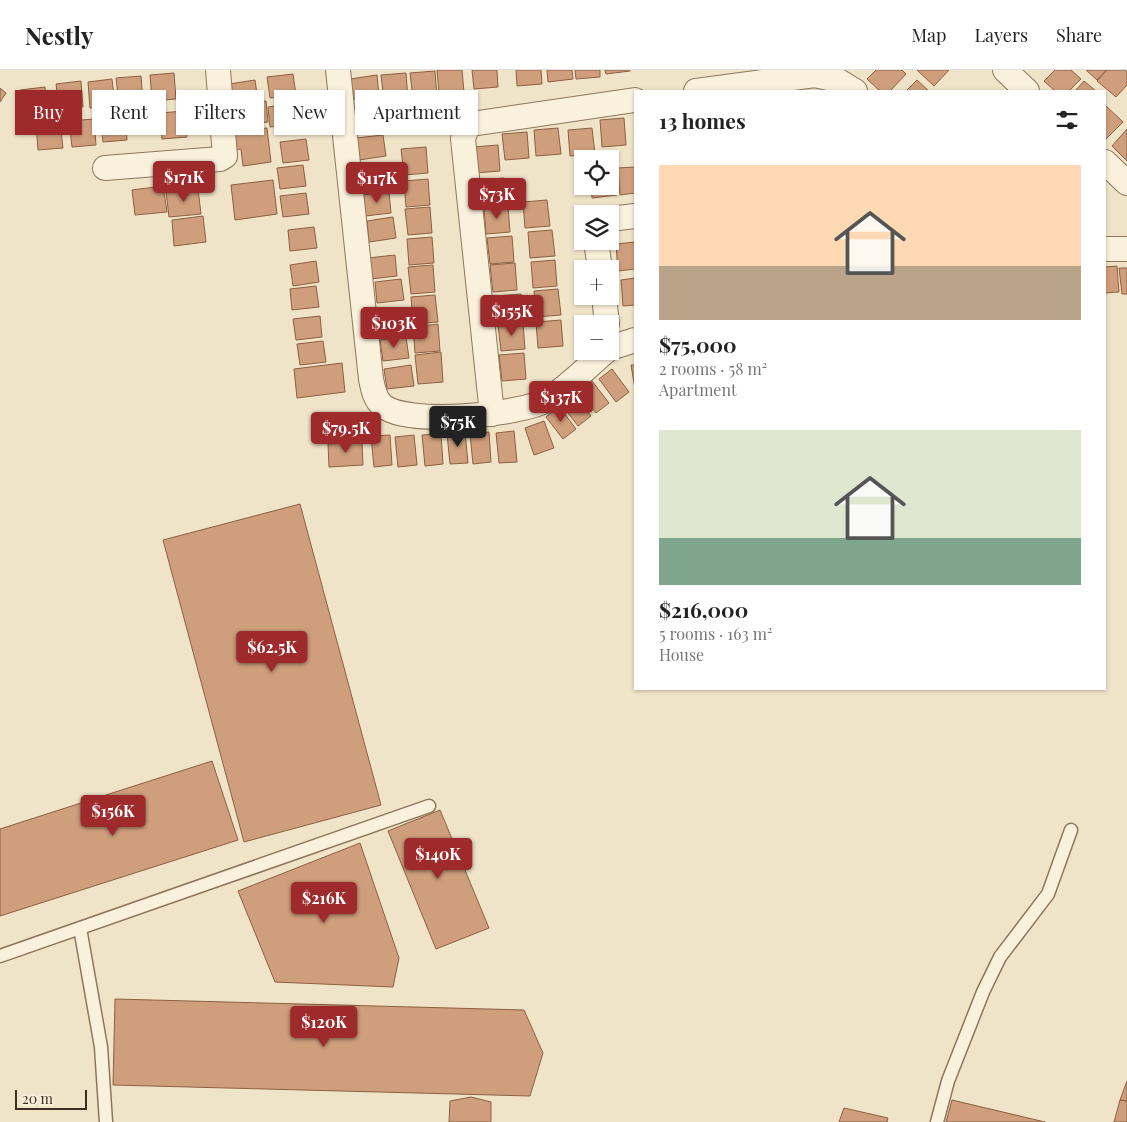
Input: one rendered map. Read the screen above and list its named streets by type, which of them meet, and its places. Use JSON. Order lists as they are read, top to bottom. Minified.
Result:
{"scale_bar":"20 m","page":{"header":"Nestly","nav":["Map","Layers","Share"],"chip":["Buy","Rent","Filters","New","Apartment"],"heading":"13 homes","map_buttons":["+","−"],"list":[{"name":"$75,000","note":"2 rooms · 58 m² · Apartment"},{"name":"$216,000","note":"5 rooms · 163 m² · House"}],"price":["$171K","$117K","$73K","$155K","$103K","$137K","$75K","$79.5K","$62.5K","$156K","$140K","$216K","$120K"],"scale":"20 m"}}
